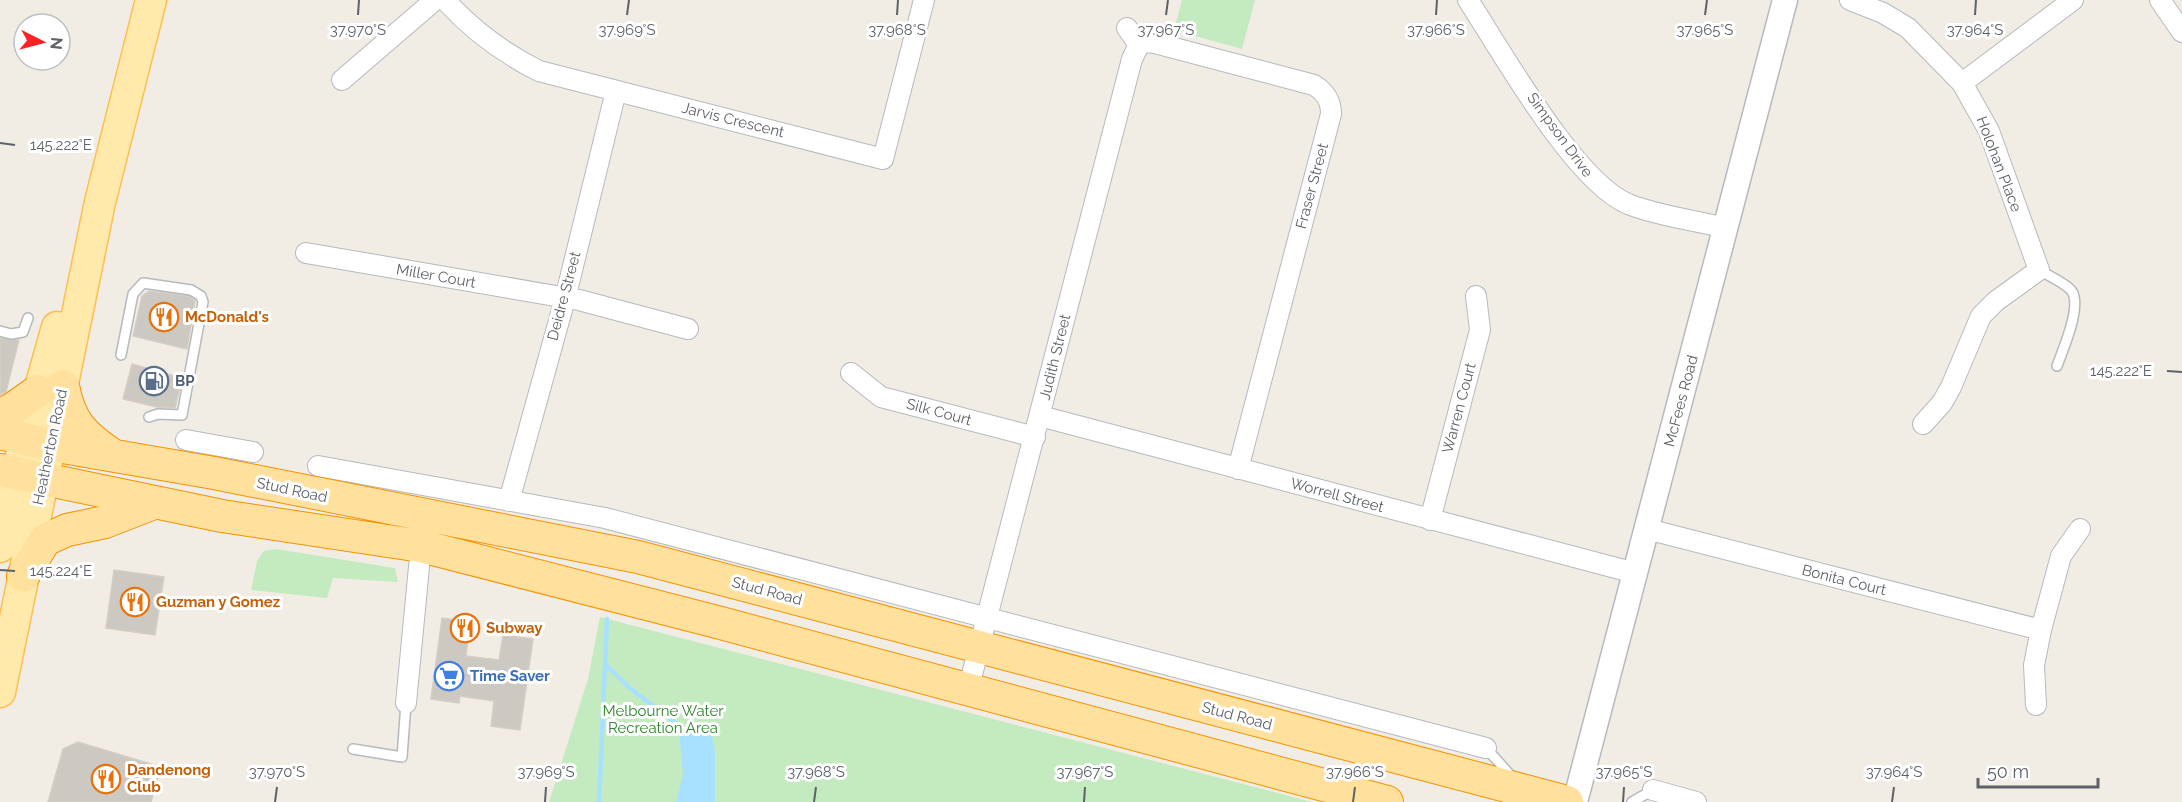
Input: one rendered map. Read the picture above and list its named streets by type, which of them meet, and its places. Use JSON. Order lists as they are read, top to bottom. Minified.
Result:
{"streets":{"highway":["Stud Road"],"main road":["Heatherton Road"],"street":["Jarvis Crescent","Simpson Drive","Holohan Place","Fraser Street","Miller Court","Deidre Street","Judith Street","McFees Road","Warren Court","Silk Court","Worrell Street","Bonita Court"]},"crossings":[["Jarvis Crescent","Deidre Street"],["Simpson Drive","McFees Road"],["Fraser Street","Judith Street"],["Fraser Street","Worrell Street"],["Miller Court","Deidre Street"],["Deidre Street","Stud Road"],["Judith Street","Silk Court"],["Judith Street","Stud Road"],["Judith Street","Worrell Street"],["McFees Road","Worrell Street"],["McFees Road","Bonita Court"],["Warren Court","Worrell Street"],["Heatherton Road","Stud Road"]],"parks":["Melbourne Water Recreation Area"],"places":{"restaurant":["McDonald's","Guzman y Gomez","Subway","Dandenong Club"],"fuel station":["BP"],"supermarket":["Time Saver"]},"scale_bar":"50 m","north":"right","coordinates":["37.970°S","37.969°S","37.968°S","37.967°S","37.966°S","37.965°S","37.964°S","145.222°E","145.224°E"]}
